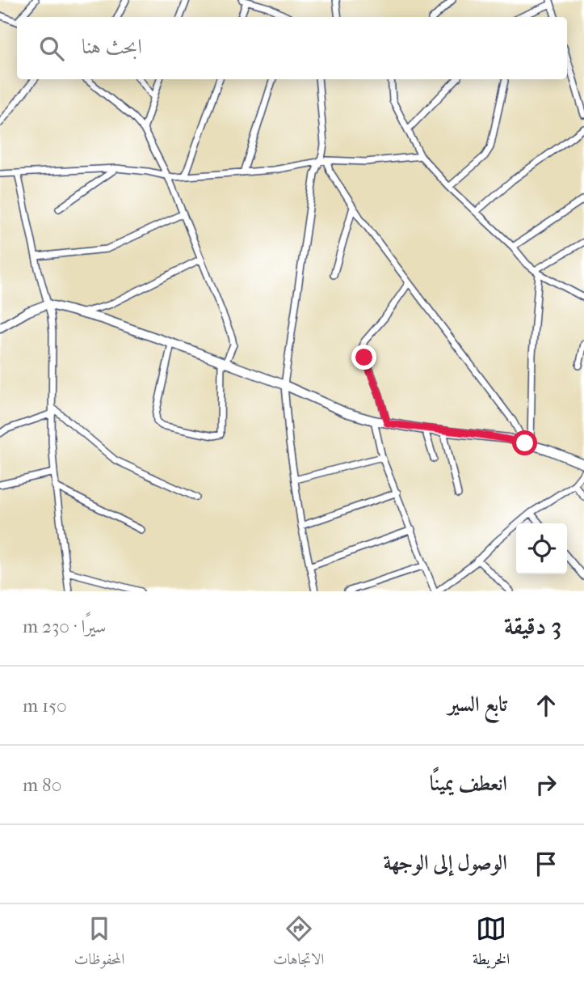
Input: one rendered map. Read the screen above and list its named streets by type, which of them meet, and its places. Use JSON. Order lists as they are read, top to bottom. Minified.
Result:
{"page":{"search":"ابحث هنا","heading":["3 دقيقة","سيرًا · 230 m"],"list":[["تابع السير","150 m"],["انعطف يمينًا","80 m"],"الوصول إلى الوجهة"],"nav":["الخريطة","الاتجاهات","المحفوظات"]}}
